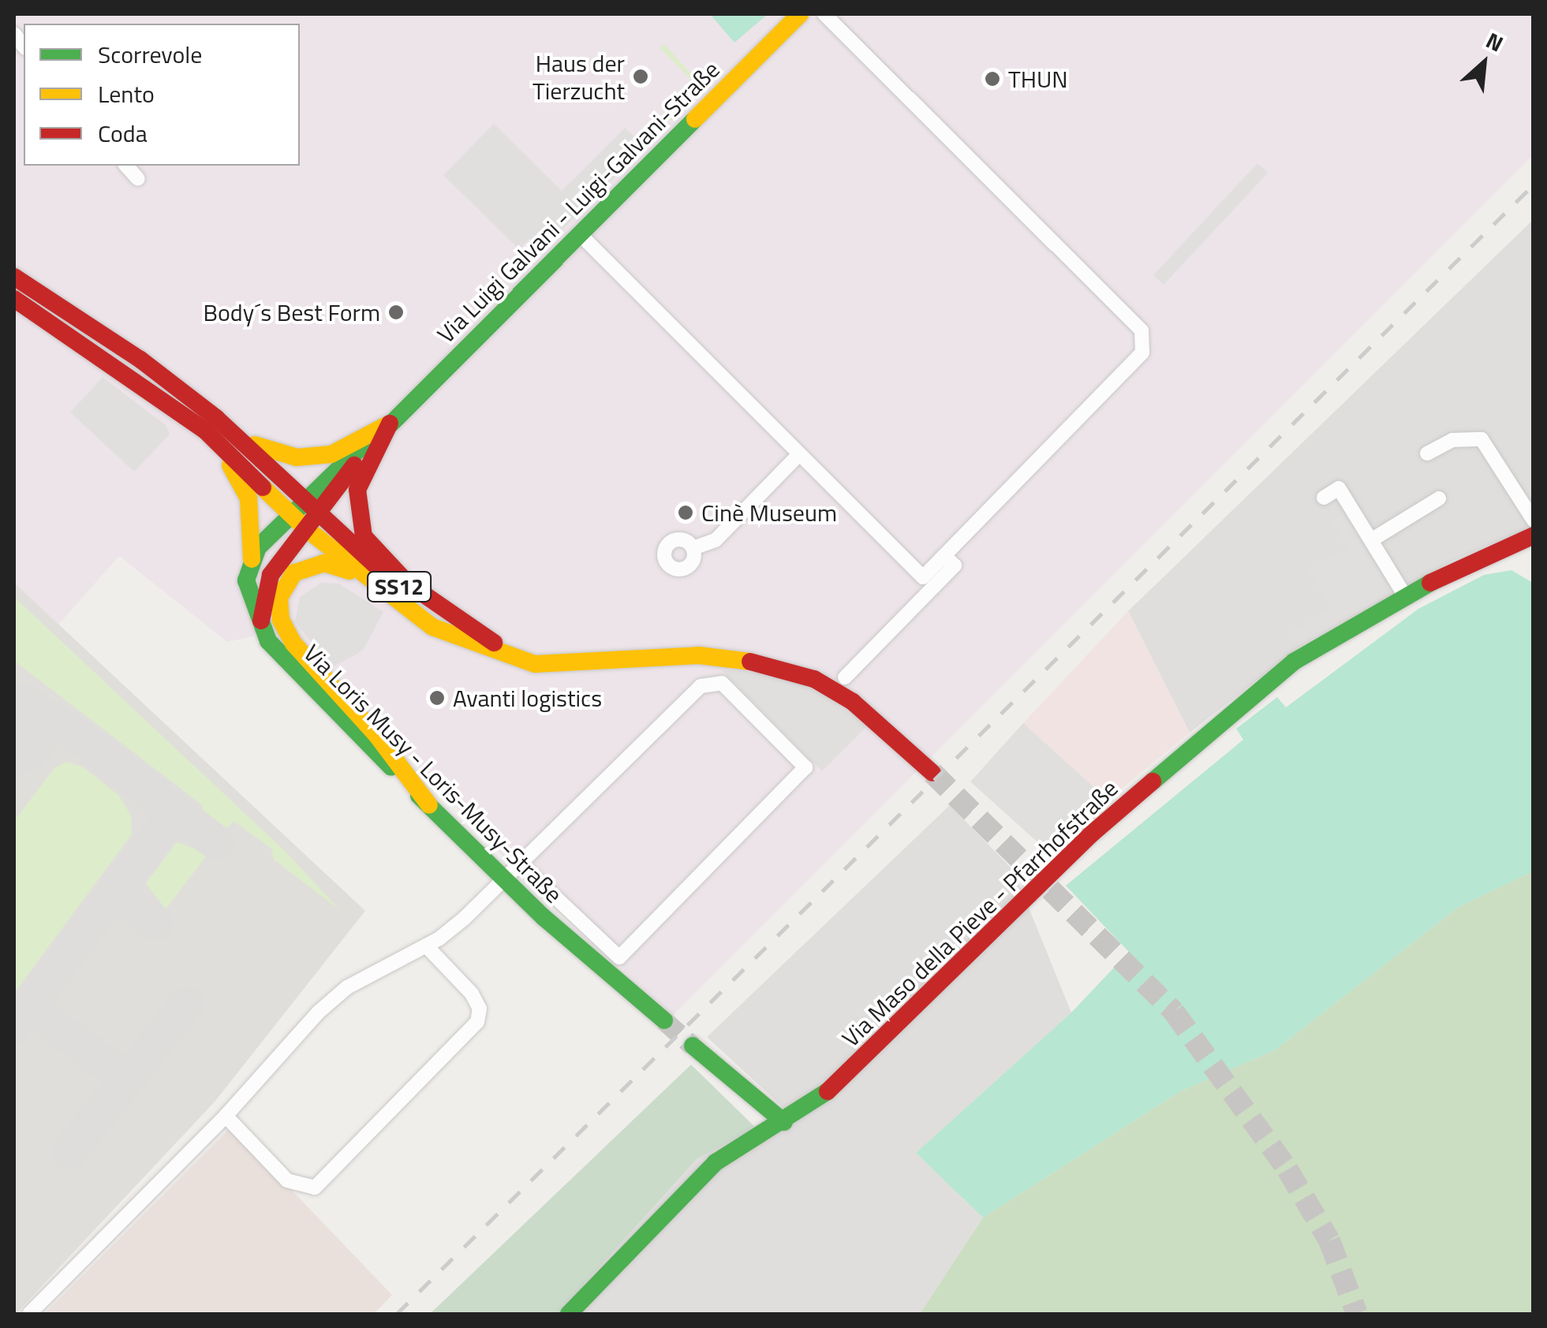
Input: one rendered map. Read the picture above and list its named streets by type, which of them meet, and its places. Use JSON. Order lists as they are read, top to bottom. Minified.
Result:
{"streets":{"main road":["Via Luigi Galvani - Luigi-Galvani-Straße","SS12","Via Loris Musy - Loris-Musy-Straße","Via Maso della Pieve - Pfarrhofstraße"]},"places":["Haus der Tierzucht","THUN","Body´s Best Form","Cinè Museum","Avanti logistics"],"legend":["Scorrevole","Lento","Coda"],"north":"top right"}
